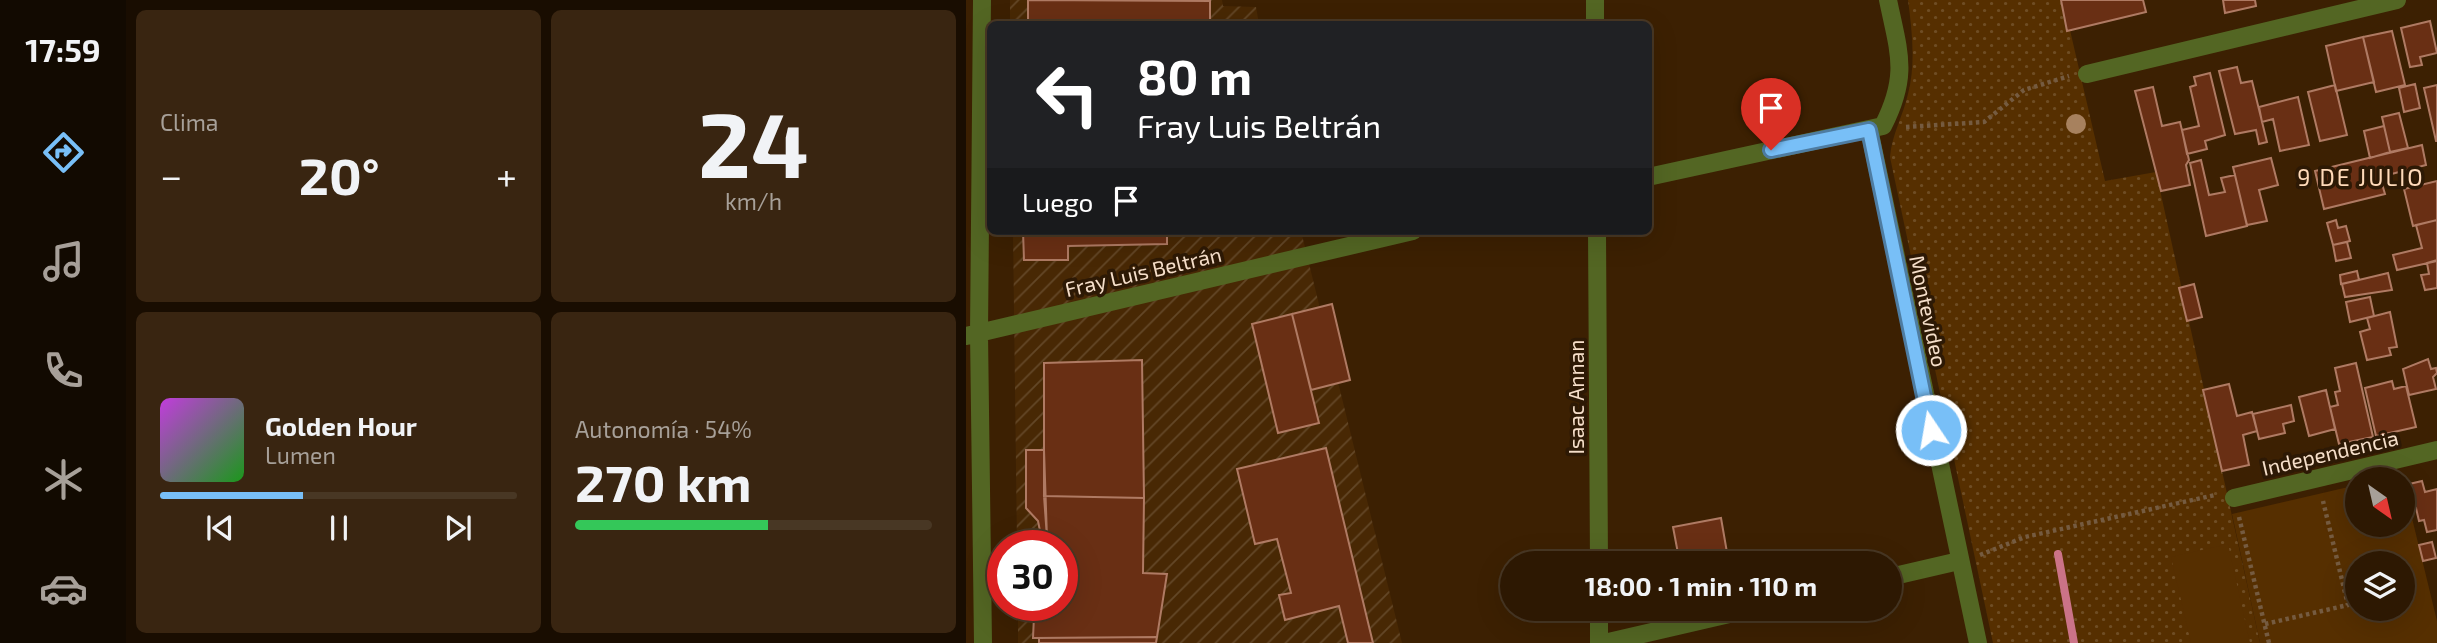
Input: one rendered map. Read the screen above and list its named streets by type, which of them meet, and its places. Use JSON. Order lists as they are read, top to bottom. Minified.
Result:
{"streets":{"street":["Fray Luis Beltrán","Montevideo","Isaac Annan","Independencia"]},"districts":["9 DE JULIO"],"north":"bottom right","page":{"tabs":"17:59","tile":["Clima",["24","km/h"],["Autonomía · 54%","270 km"]],"turn":["80 m","Fray Luis Beltrán"],"heat":["−","20°","+"],"then":"Luego","song":["Golden Hour","Lumen"],"limit":"30","trip":"18:00 · 1 min · 110 m"}}
